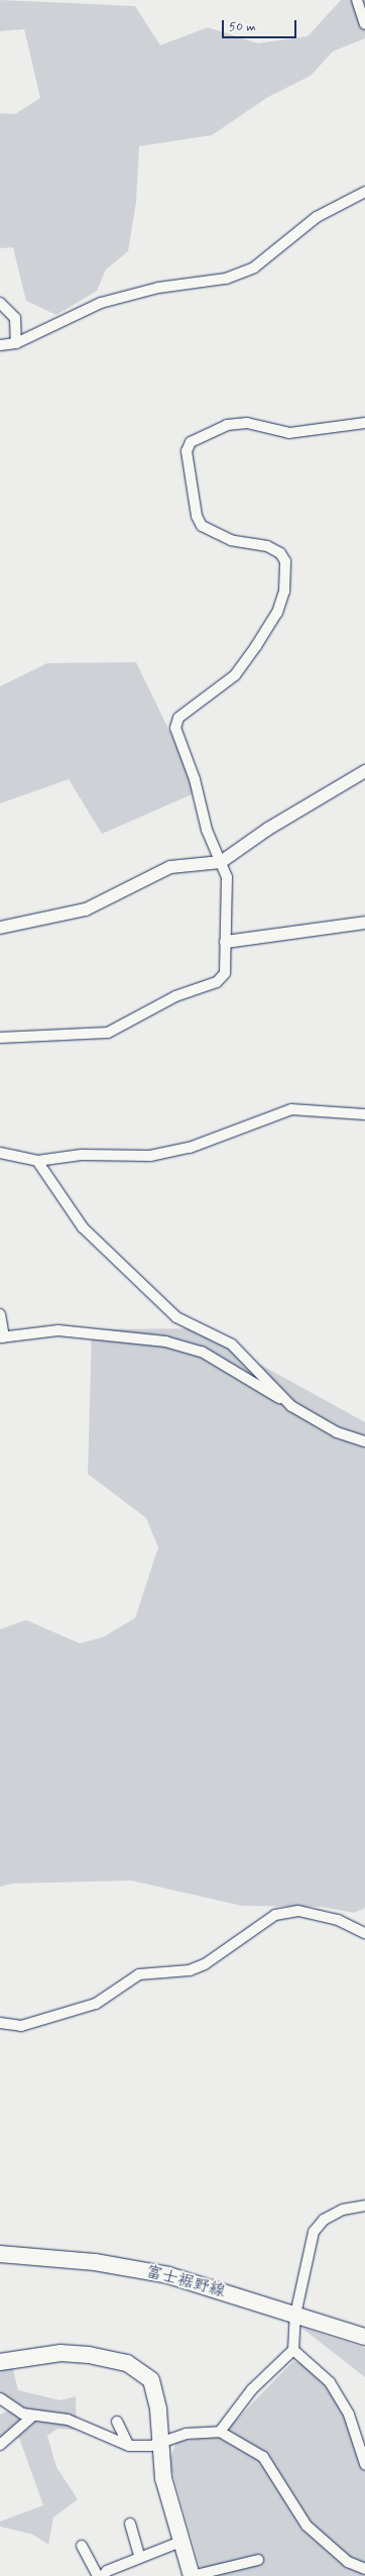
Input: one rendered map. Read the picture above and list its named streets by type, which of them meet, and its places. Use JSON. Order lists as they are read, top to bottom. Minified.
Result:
{"streets":{"main road":["富士裾野線"]},"scale_bar":"50 m"}
